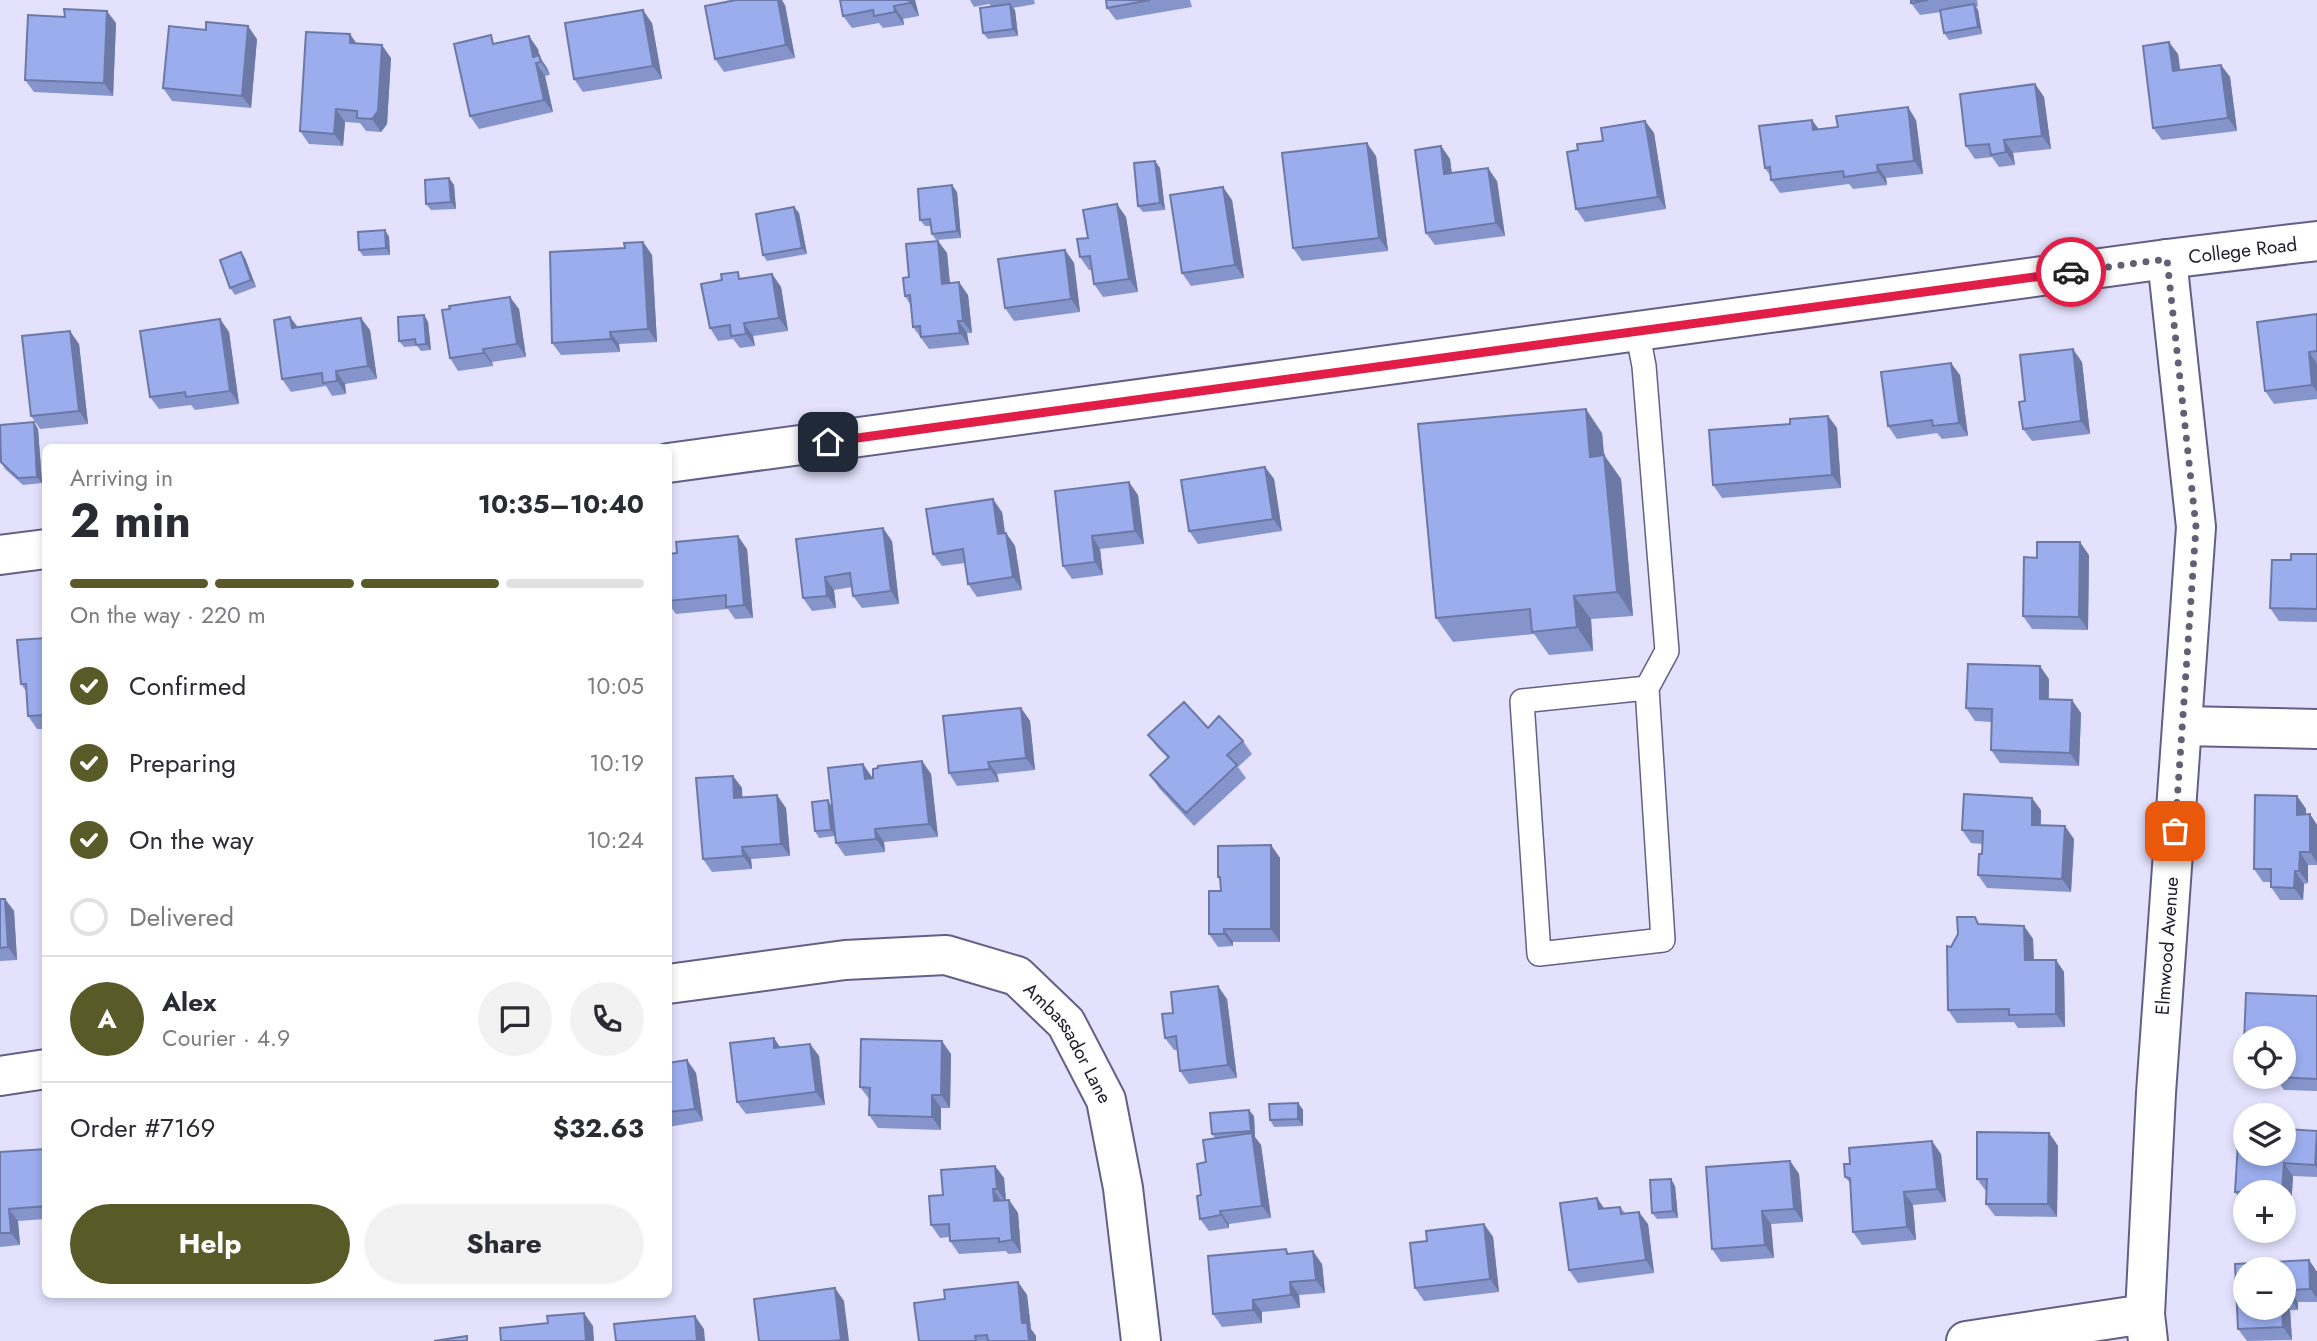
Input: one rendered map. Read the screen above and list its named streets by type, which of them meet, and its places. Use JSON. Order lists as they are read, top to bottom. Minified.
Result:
{"streets":{"street":["College Road","Elmwood Avenue","Ambassador Lane"]},"crossings":[["College Road","Elmwood Avenue"]],"page":{"heading":["2 min","Arriving in","10:35–10:40"],"panel":["Alex","Courier · 4.9","Order #7169","$32.63"],"bar":"On the way · 220 m","list":[["Confirmed","10:05"],["Preparing","10:19"],["On the way","10:24"],"Delivered"],"round":"A","map_buttons":["+","−"],"buttons":["Help","Share"]}}
